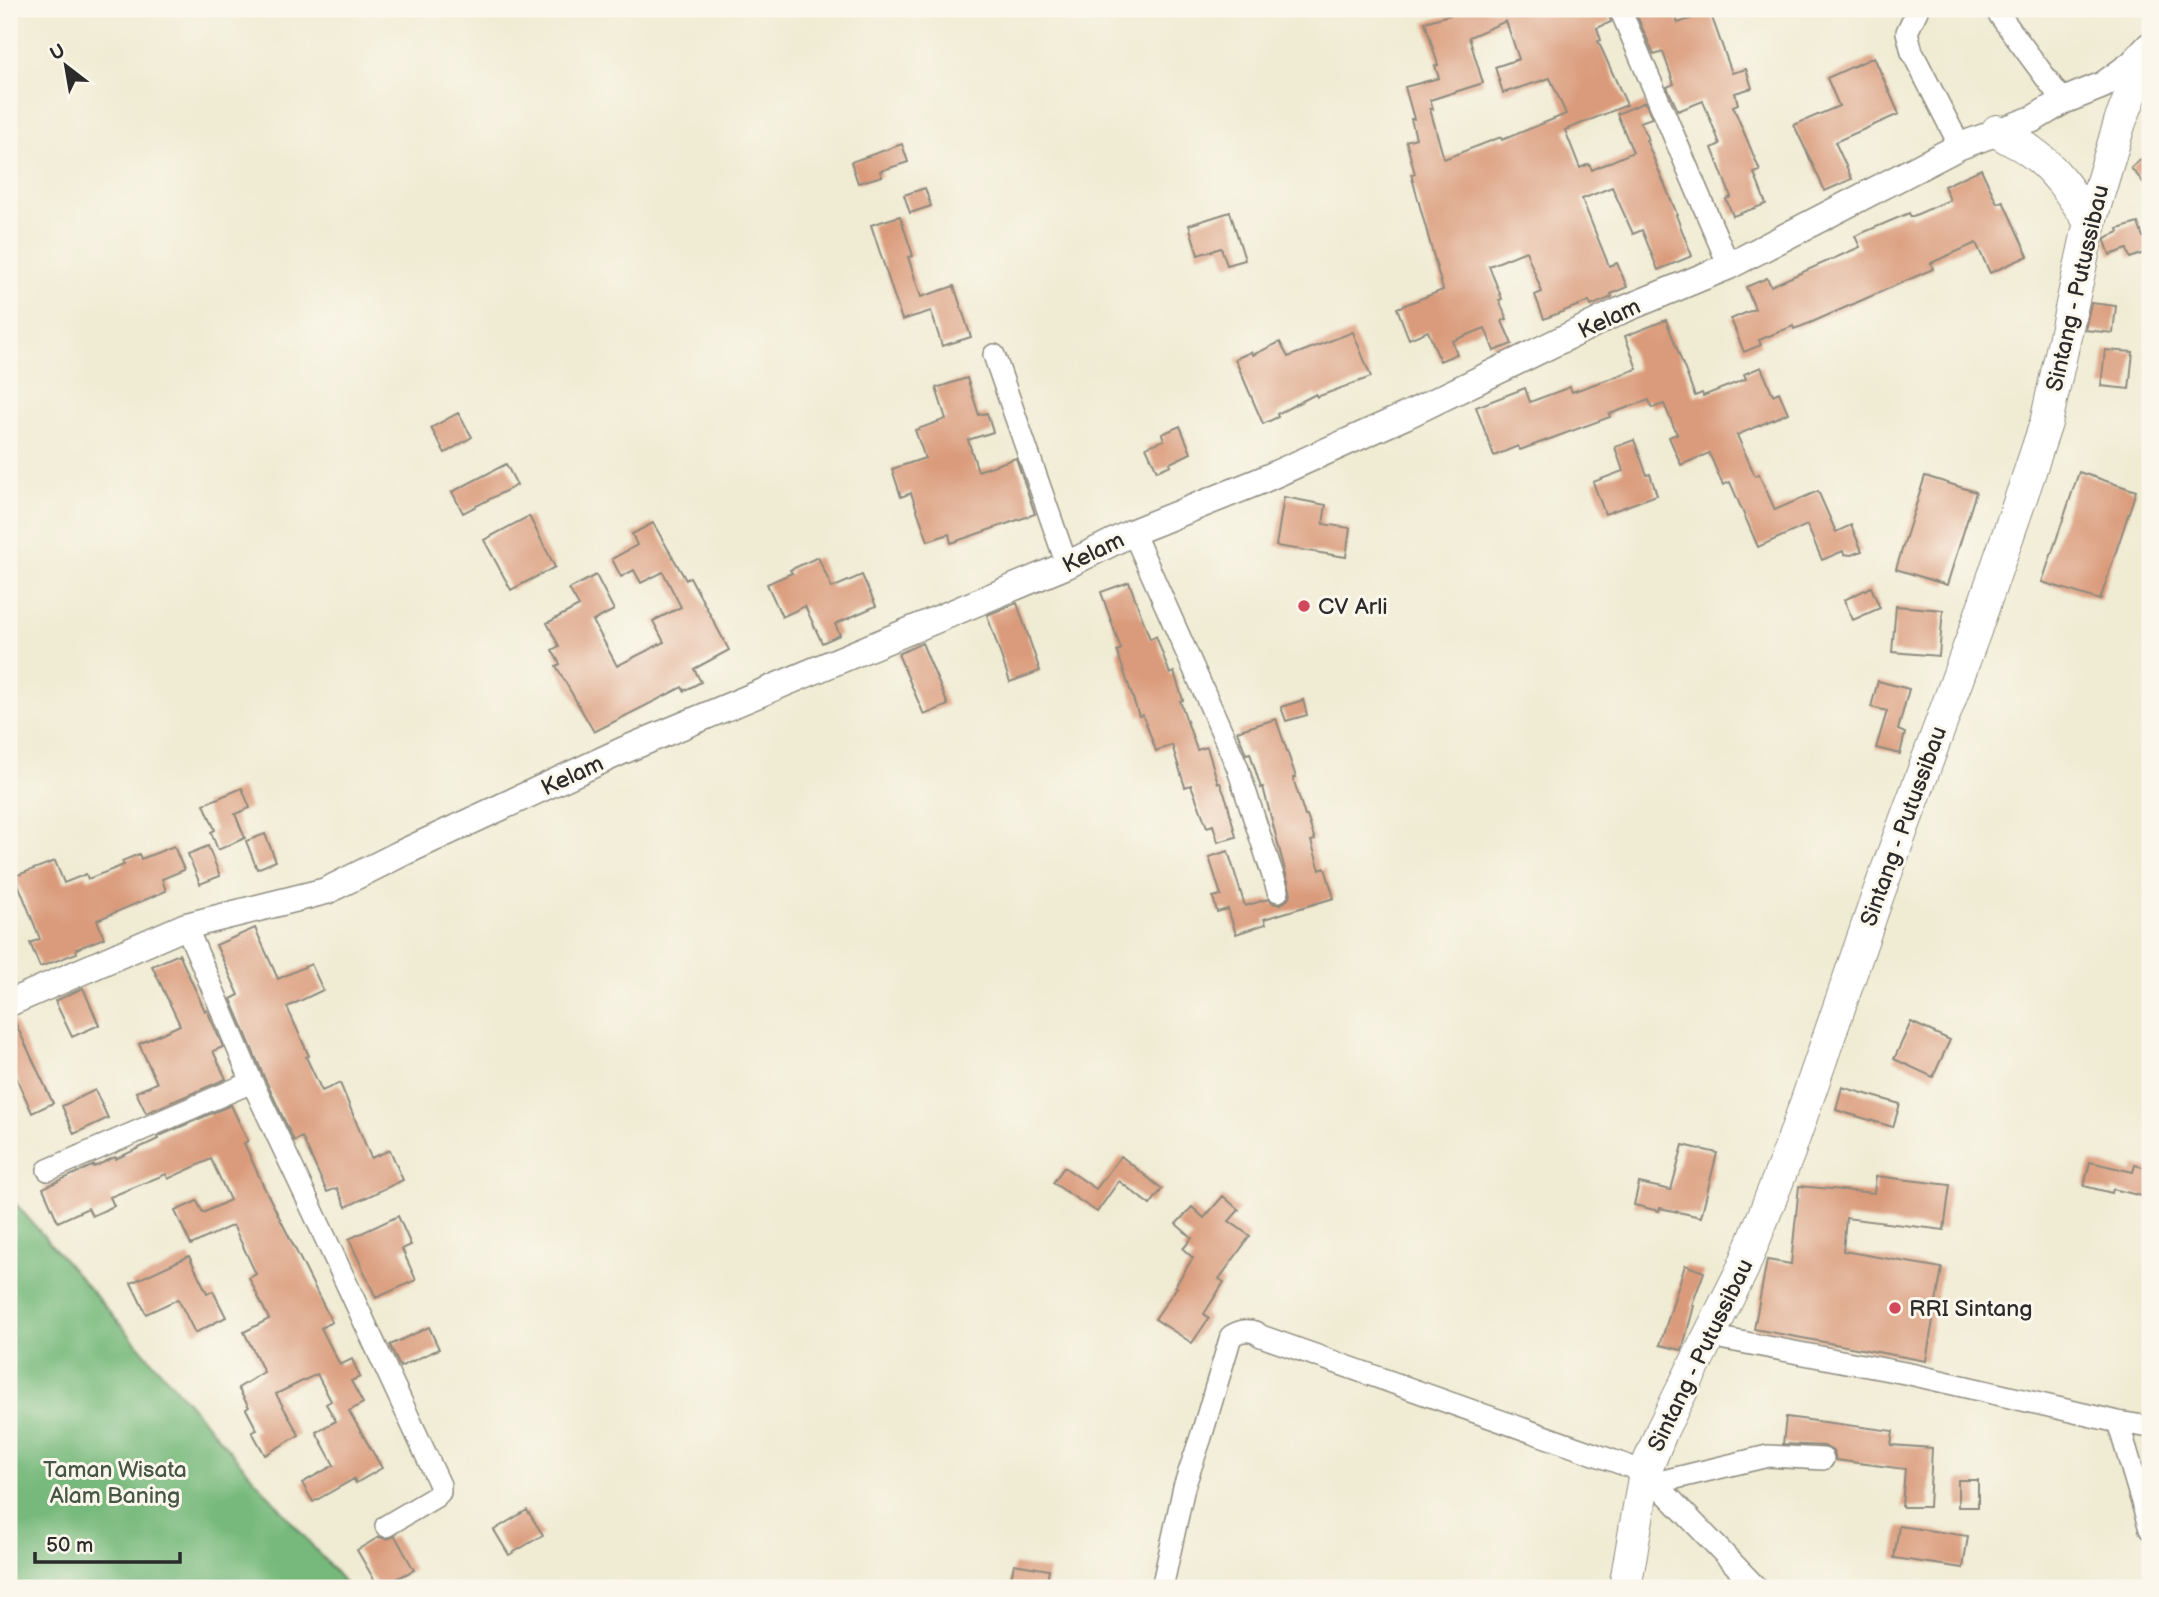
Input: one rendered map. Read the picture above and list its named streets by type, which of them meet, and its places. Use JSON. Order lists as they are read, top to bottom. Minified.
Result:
{"streets":{"highway":["Sintang - Putussibau"],"main road":["Kelam"]},"parks":["Taman Wisata Alam Baning"],"places":["CV Arli","RRI Sintang"],"scale_bar":"50 m","north":"top left"}
